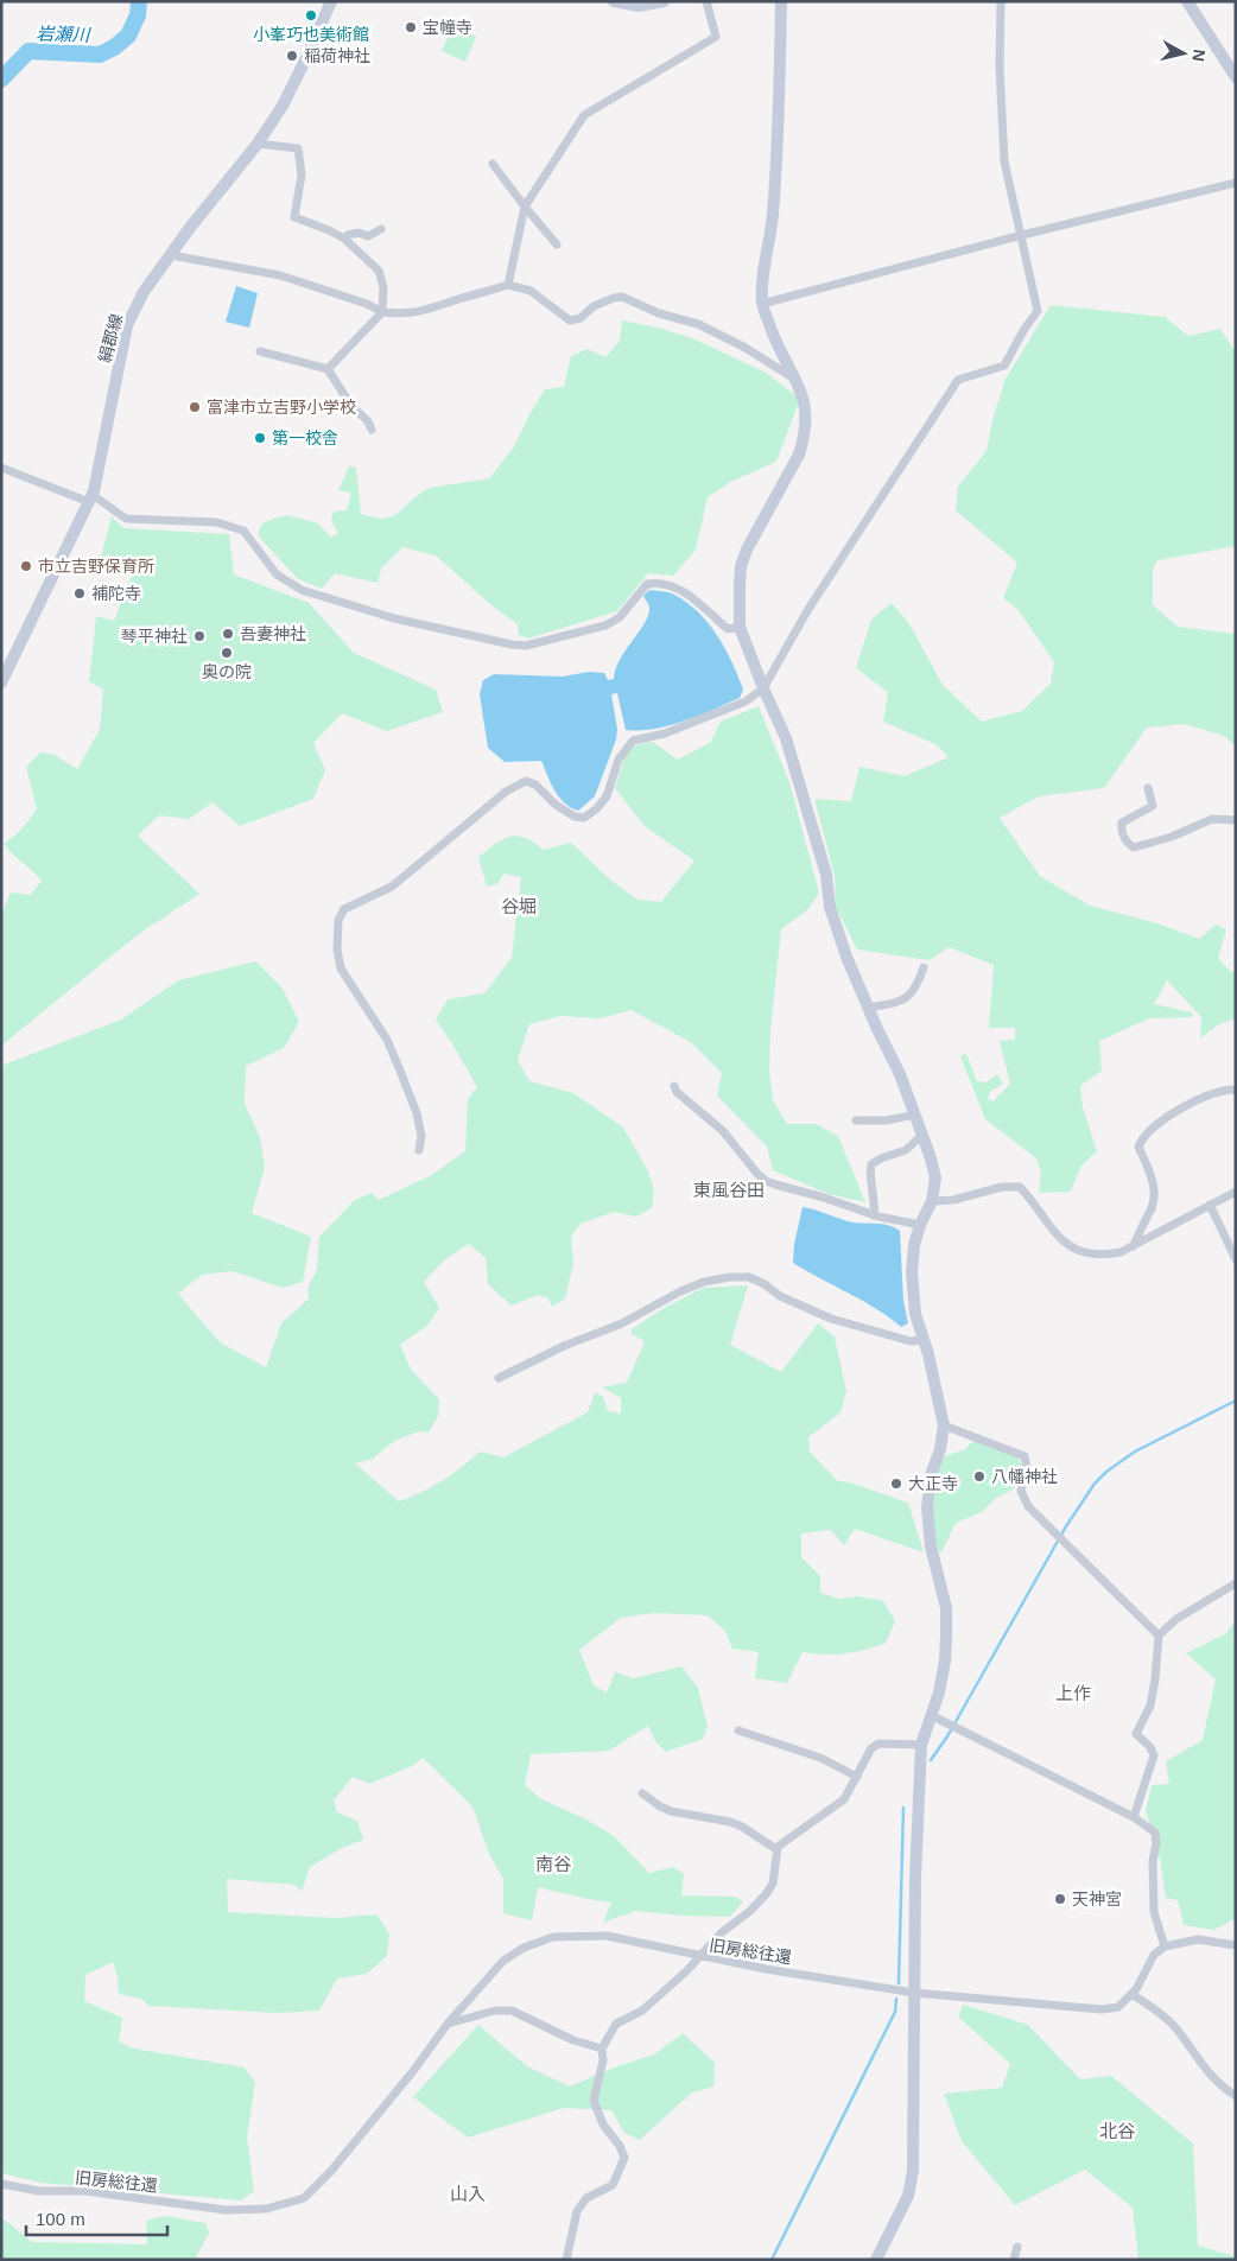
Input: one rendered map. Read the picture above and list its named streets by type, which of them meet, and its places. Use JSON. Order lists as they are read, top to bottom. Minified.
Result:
{"streets":{"street":["絹郡線","旧房総往還"]},"districts":["谷堀","東風谷田","上作","南谷","北谷","山入"],"water":["岩瀬川"],"places":["小峯巧也美術館","宝幢寺","稲荷神社","富津市立吉野小学校","第一校舎","市立吉野保育所","補陀寺","吾妻神社","琴平神社","奥の院","八幡神社","大正寺","天神宮"],"scale_bar":"100 m","north":"right"}
